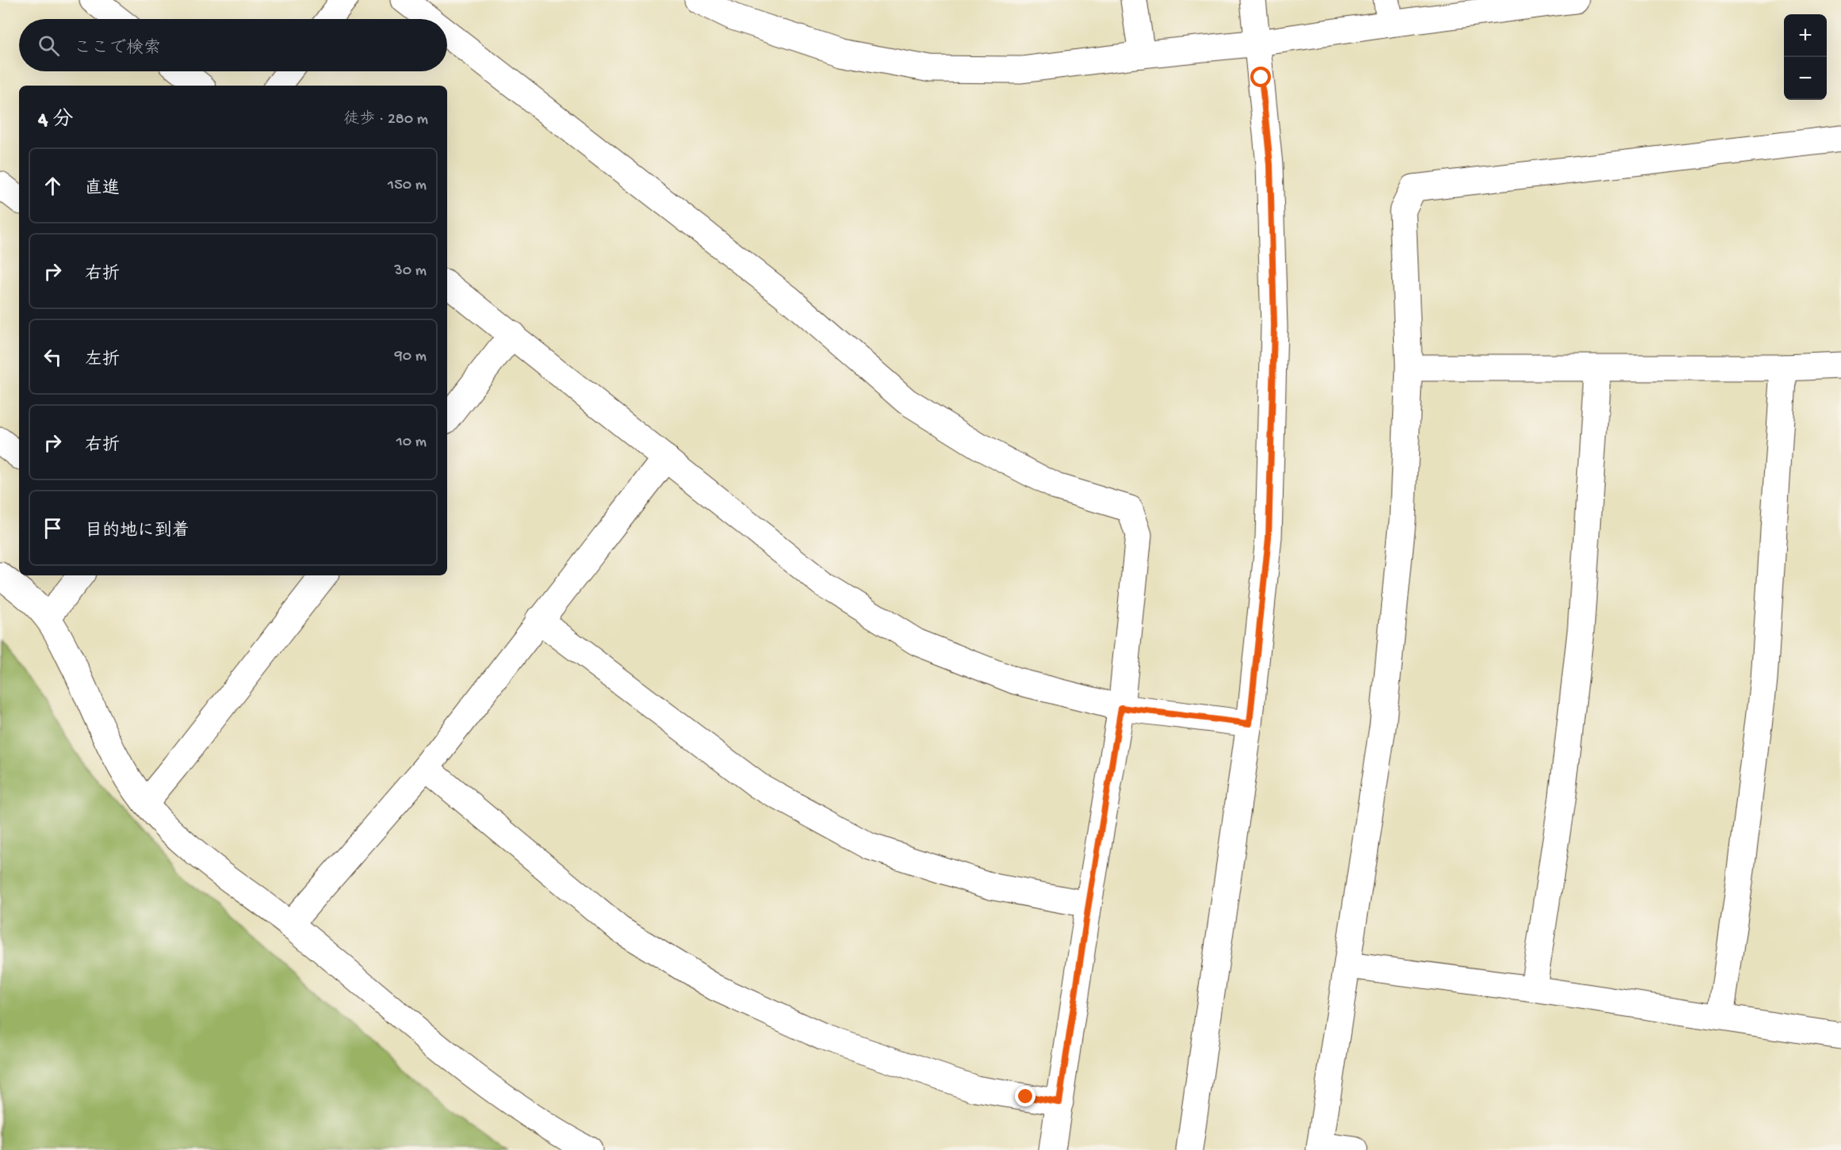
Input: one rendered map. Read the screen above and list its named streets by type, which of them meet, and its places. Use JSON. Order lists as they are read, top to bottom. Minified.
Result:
{"page":{"map_buttons":["+","−"],"search":"ここで検索","heading":["4 分","徒歩 · 280 m"],"list":[["直進","150 m"],["右折","30 m"],["左折","90 m"],["右折","10 m"],"目的地に到着"]}}
